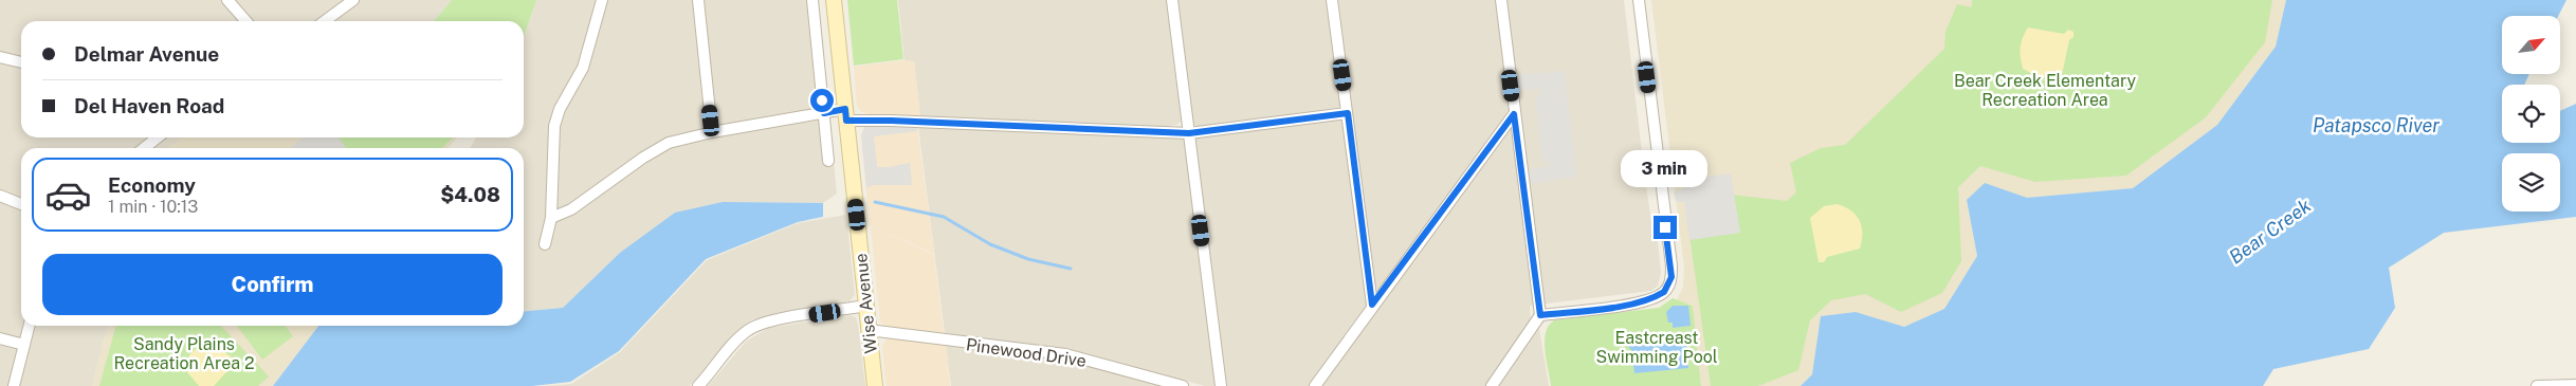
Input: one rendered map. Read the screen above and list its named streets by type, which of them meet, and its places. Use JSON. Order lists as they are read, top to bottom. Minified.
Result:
{"streets":{"main road":["Wise Avenue"],"street":["Pinewood Drive"]},"crossings":[["Wise Avenue","Pinewood Drive"]],"water":["Patapsco River","Bear Creek"],"parks":["Bear Creek Elementary Recreation Area","Eastcreast Swimming Pool","Sandy Plains Recreation Area 2"],"north":"top right","page":{"banner":["Delmar Avenue","Del Haven Road"],"bubble":"3 min","list":[{"name":"Economy","note":"1 min · 10:13","value":"$4.08"}],"buttons":"Confirm"}}
